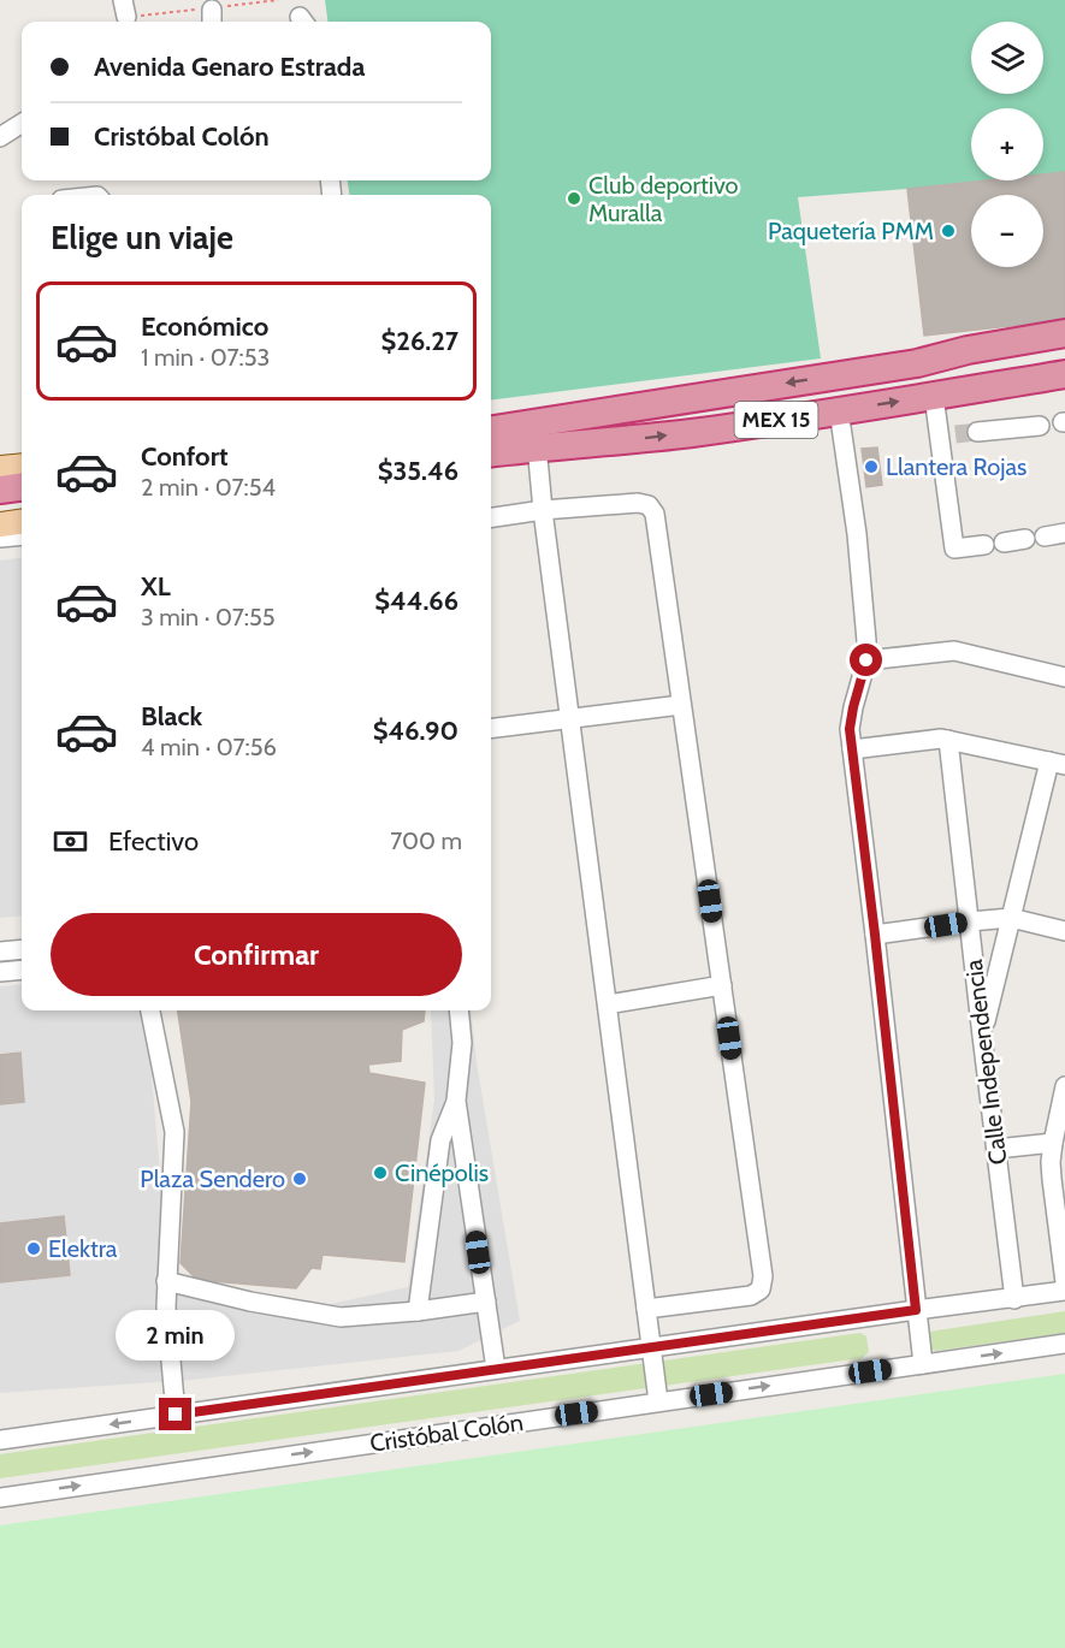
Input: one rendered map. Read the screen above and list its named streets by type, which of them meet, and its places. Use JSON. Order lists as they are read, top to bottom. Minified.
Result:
{"streets":{"highway":["MEX 15"],"street":["Calle Independencia","Cristóbal Colón"]},"places":["Club deportivo Muralla","Paquetería PMM","Llantera Rojas","Cinépolis","Plaza Sendero","Elektra"],"page":{"map_buttons":["+","−"],"banner":["Avenida Genaro Estrada","Cristóbal Colón"],"heading":"Elige un viaje","list":[{"name":"Económico","note":"1 min · 07:53","value":"$26.27"},{"name":"Confort","note":"2 min · 07:54","value":"$35.46"},{"name":"XL","note":"3 min · 07:55","value":"$44.66"},{"name":"Black","note":"4 min · 07:56","value":"$46.90"}],"pay":["Efectivo","700 m"],"buttons":"Confirmar","bubble":"2 min"}}
